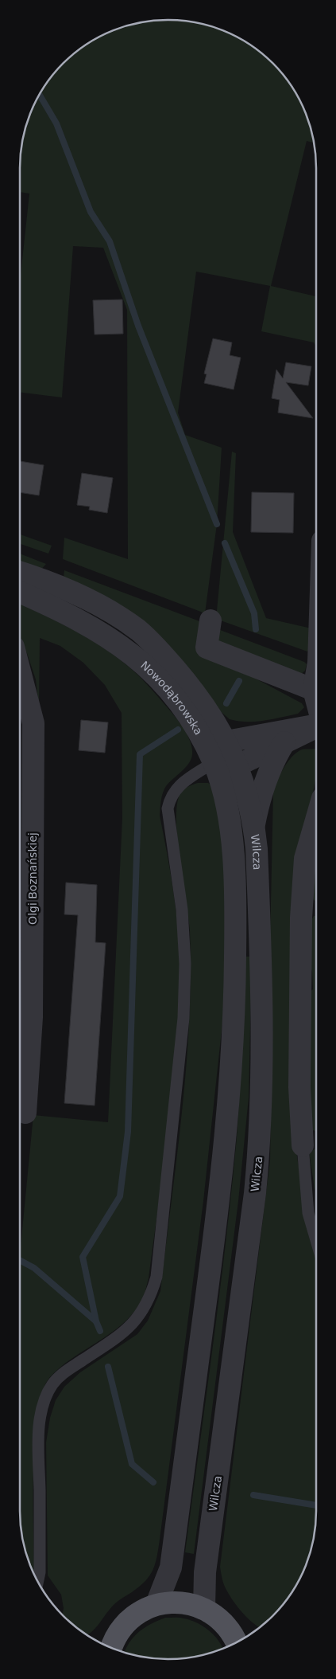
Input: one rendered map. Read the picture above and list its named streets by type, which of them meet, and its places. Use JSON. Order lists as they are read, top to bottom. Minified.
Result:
{"streets":{"street":["Nowodąbrowska","Wilcza","Olgi Boznańskiej"]},"crossings":[["Nowodąbrowska","Wilcza"]]}
